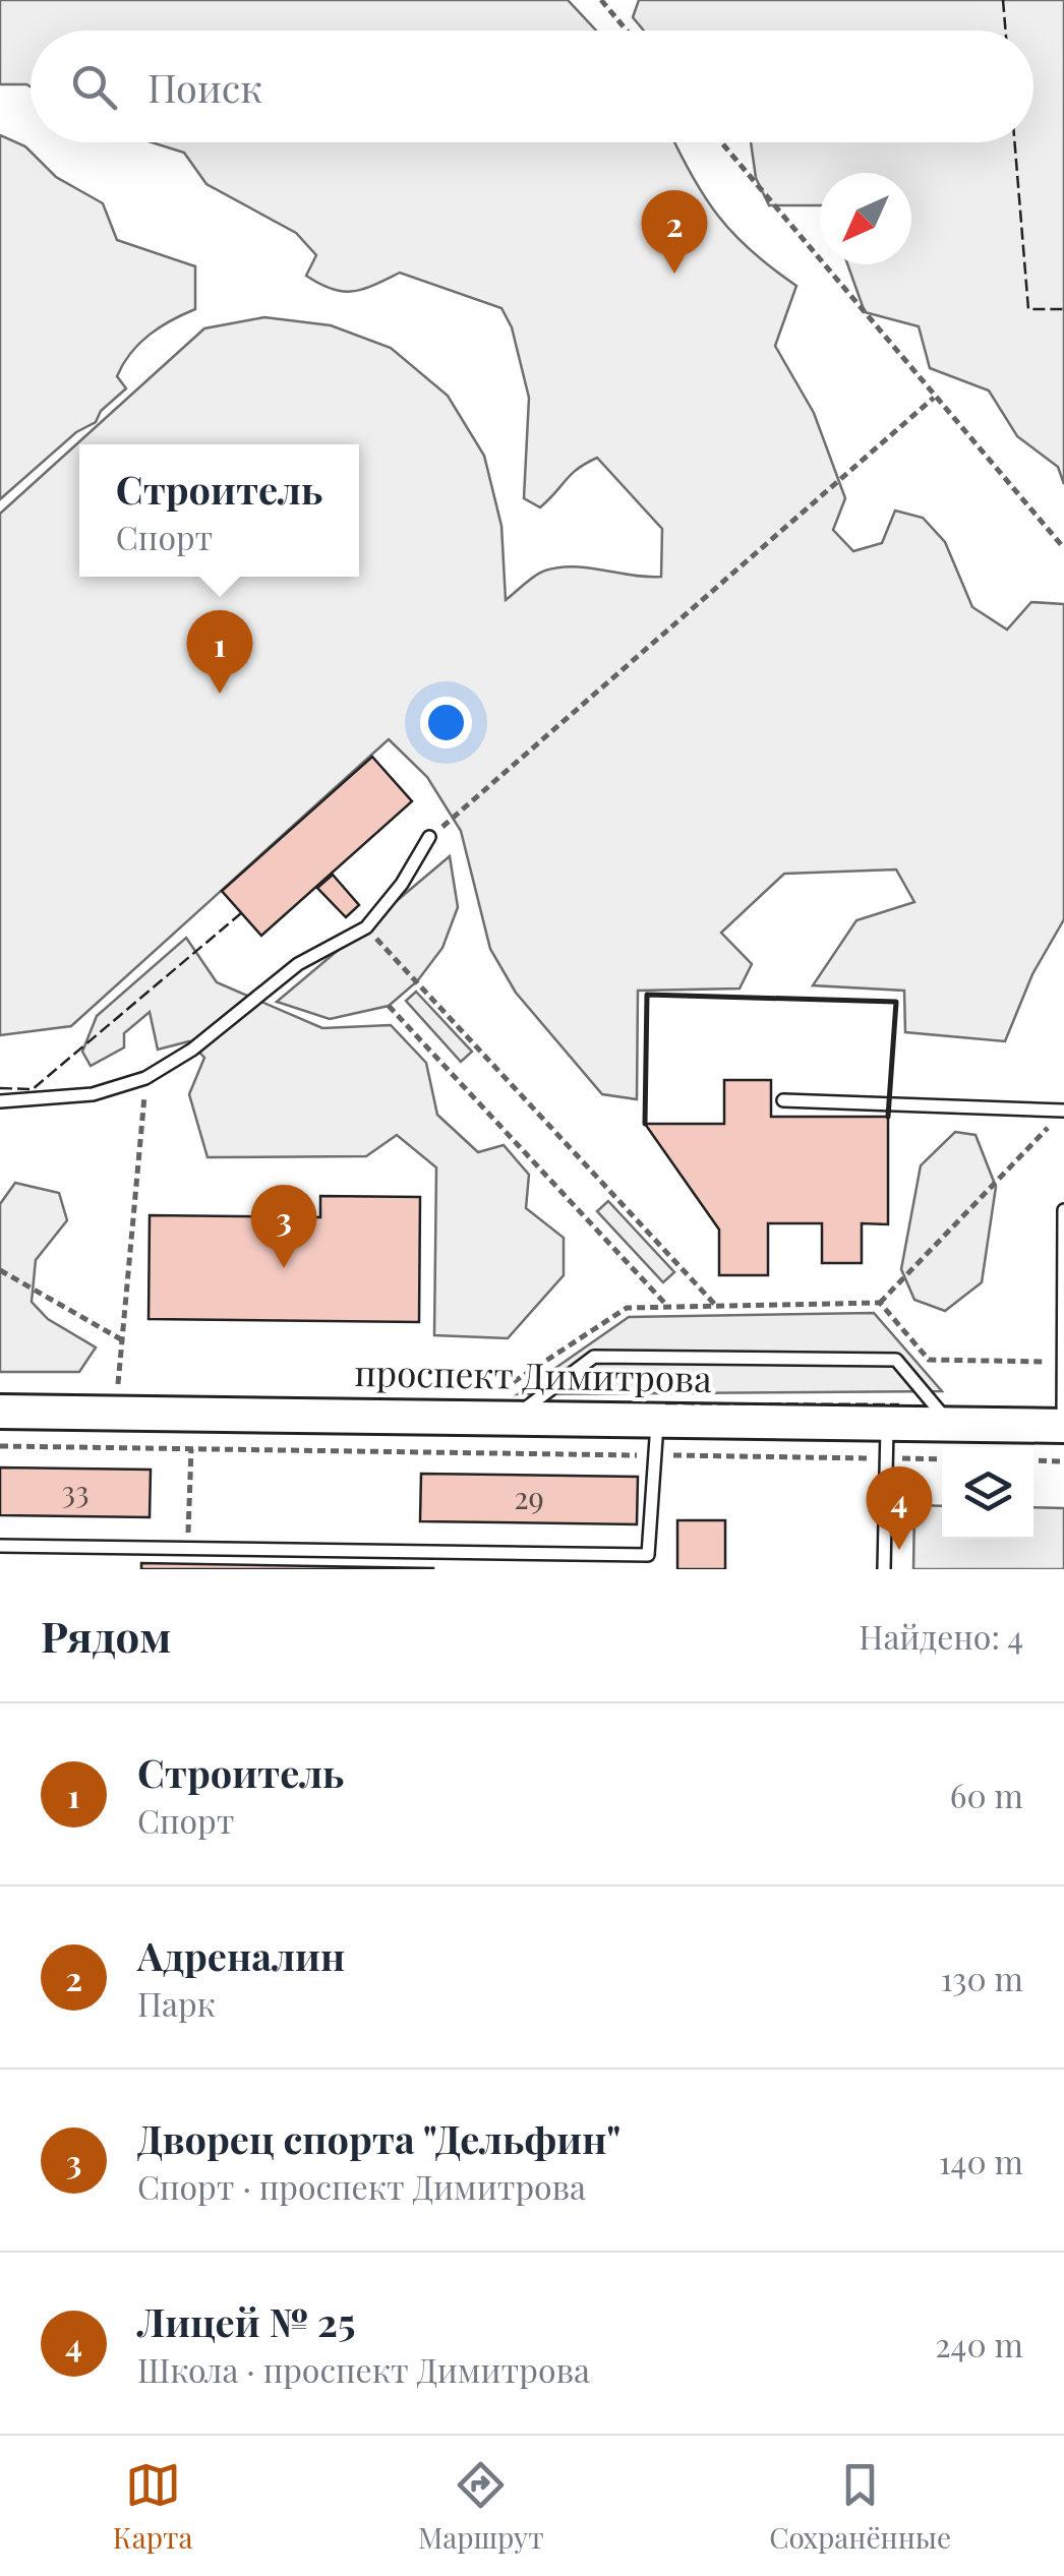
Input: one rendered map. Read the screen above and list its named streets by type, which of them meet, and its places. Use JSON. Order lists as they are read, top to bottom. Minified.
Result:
{"streets":{"main road":["проспект Димитрова"]},"house_numbers":["33","29"],"north":"bottom left","page":{"search":"Поиск","pins":["2","1","3","4"],"popup":["Строитель","Спорт"],"heading":["Рядом","Найдено: 4"],"list":[{"mark":"1","name":"Строитель","note":"Спорт","value":"60 m"},{"mark":"2","name":"Адреналин","note":"Парк","value":"130 m"},{"mark":"3","name":"Дворец спорта \"Дельфин\"","note":"Спорт · проспект Димитрова","value":"140 m"},{"mark":"4","name":"Лицей № 25","note":"Школа · проспект Димитрова","value":"240 m"}],"nav":["Карта","Маршрут","Сохранённые"]}}
